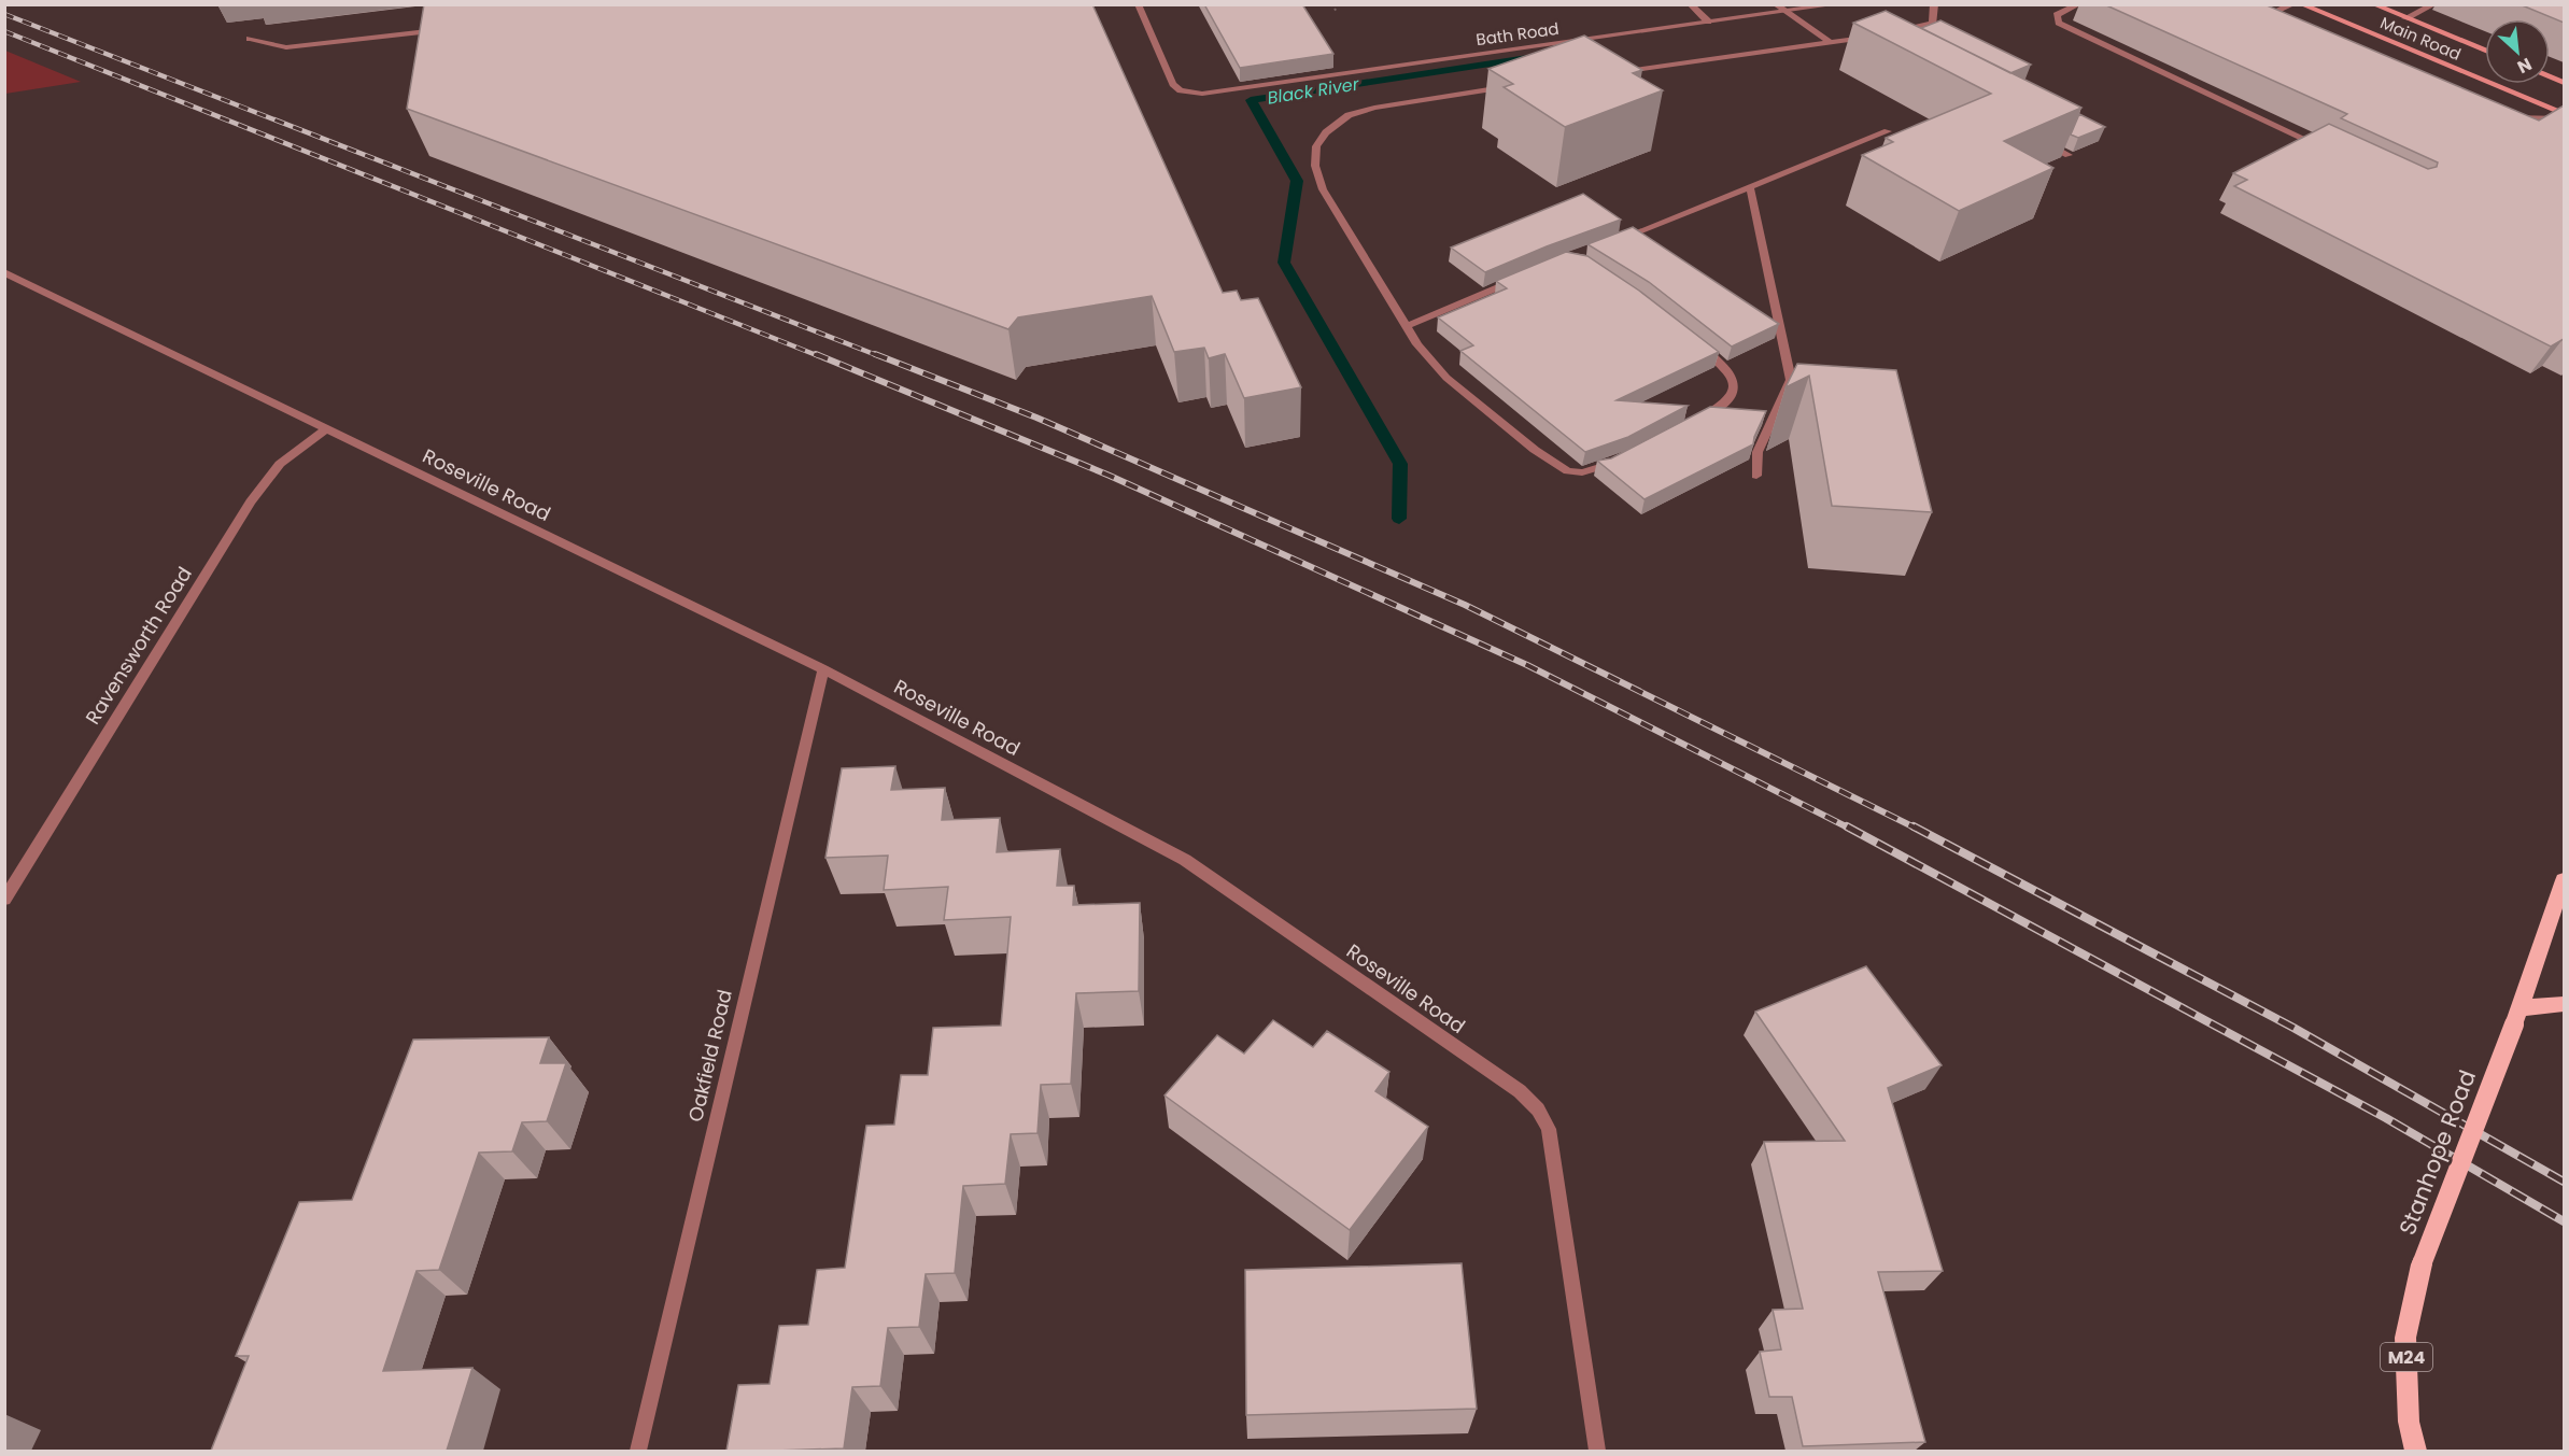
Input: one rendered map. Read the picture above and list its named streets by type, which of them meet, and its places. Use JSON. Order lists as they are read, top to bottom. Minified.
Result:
{"streets":{"main road":["Main Road","Stanhope Road","M24"],"street":["Bath Road","Roseville Road","Ravensworth Road","Oakfield Road"]},"crossings":[["Roseville Road","Ravensworth Road"],["Roseville Road","Oakfield Road"]],"water":["Black River"],"north":"bottom right"}
